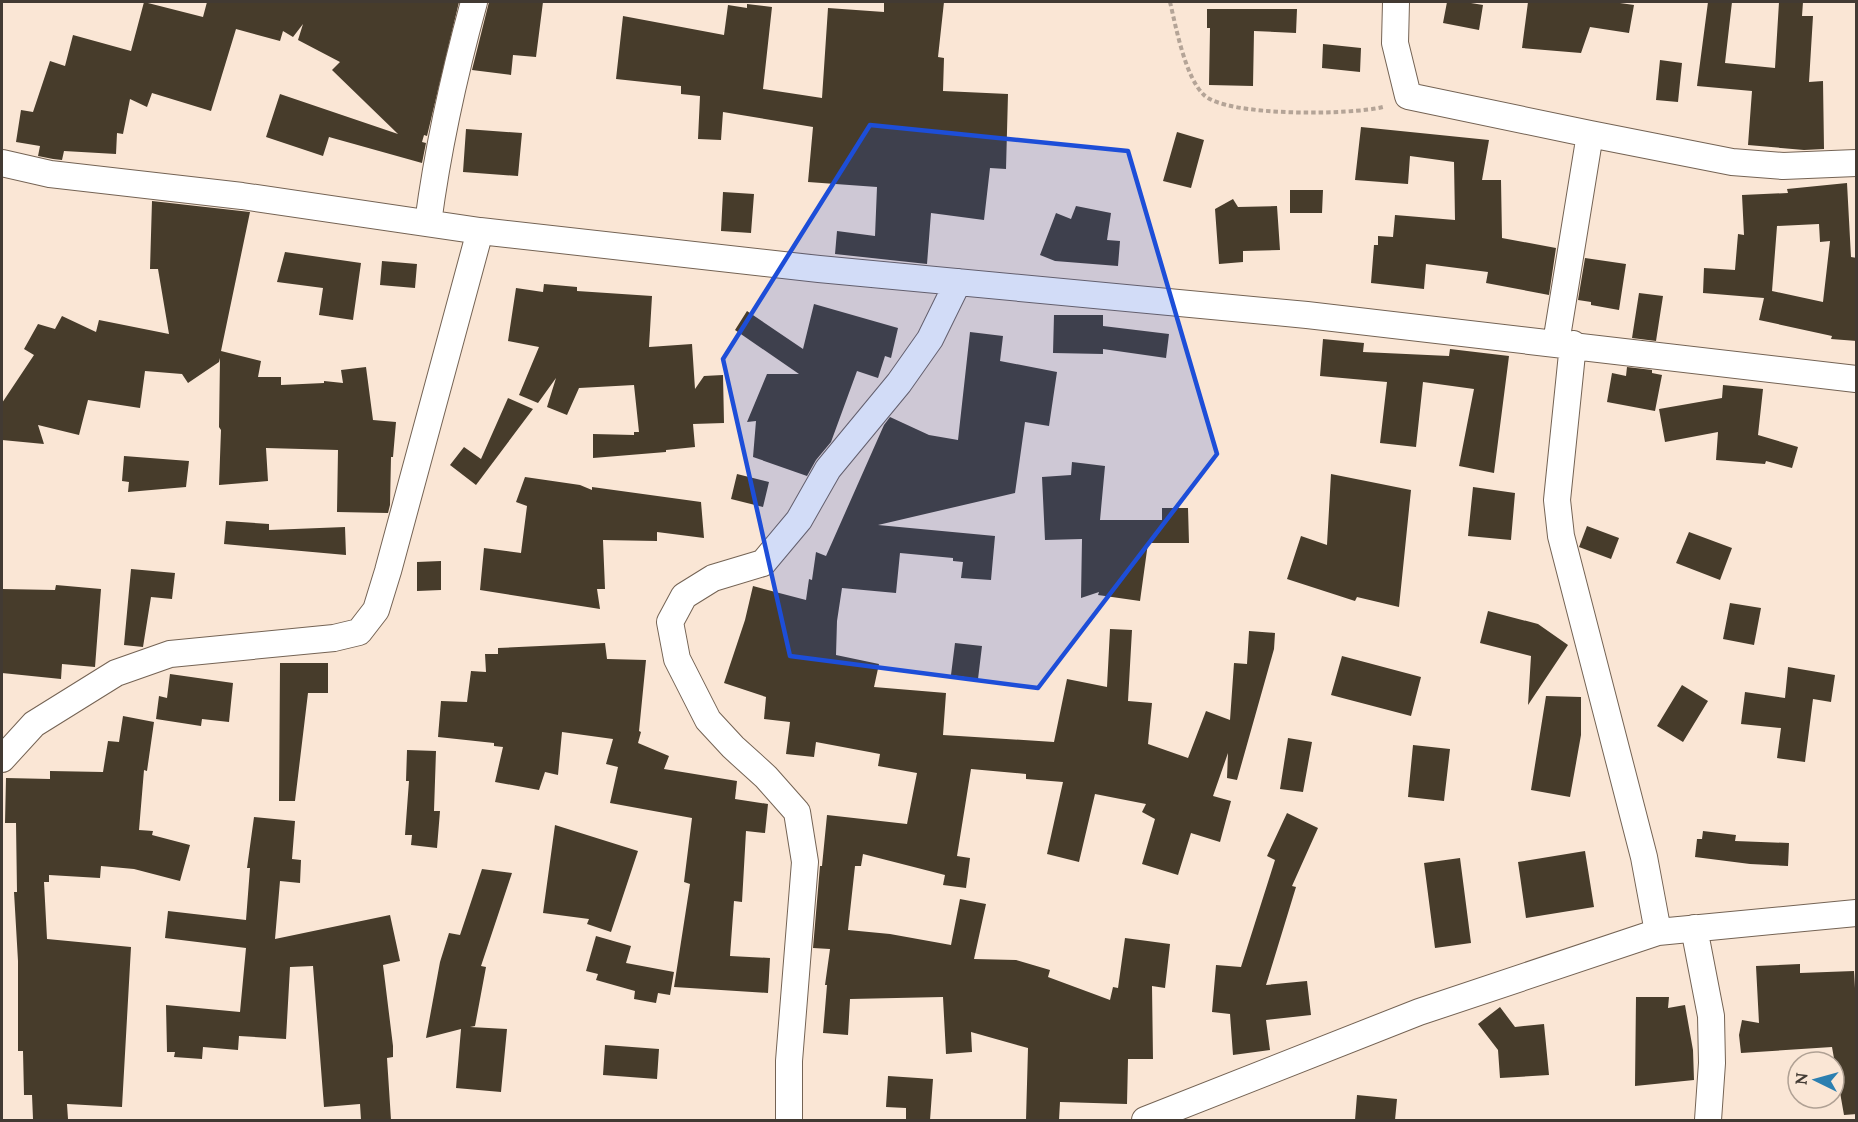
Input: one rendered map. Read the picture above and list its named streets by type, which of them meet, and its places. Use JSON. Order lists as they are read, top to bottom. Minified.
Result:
{"north":"left"}
